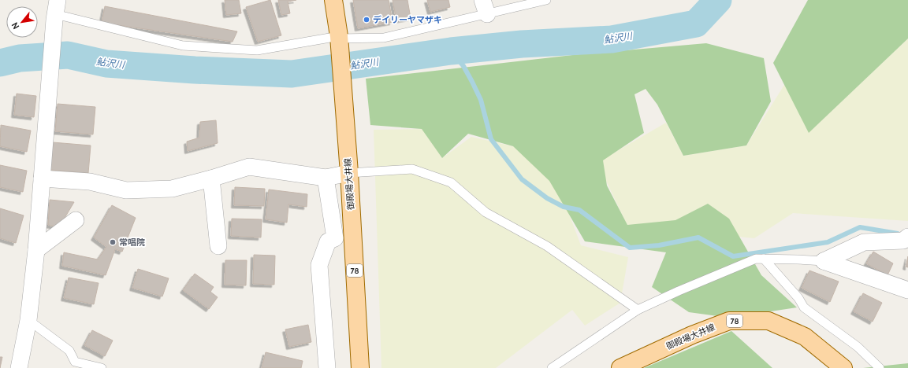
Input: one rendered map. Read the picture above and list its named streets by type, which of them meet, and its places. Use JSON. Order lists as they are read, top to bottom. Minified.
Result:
{"streets":{"main road":["御殿場大井線","78"]},"water":["鮎沢川"],"places":["デイリーヤマザキ","常唱院"],"north":"bottom left"}
